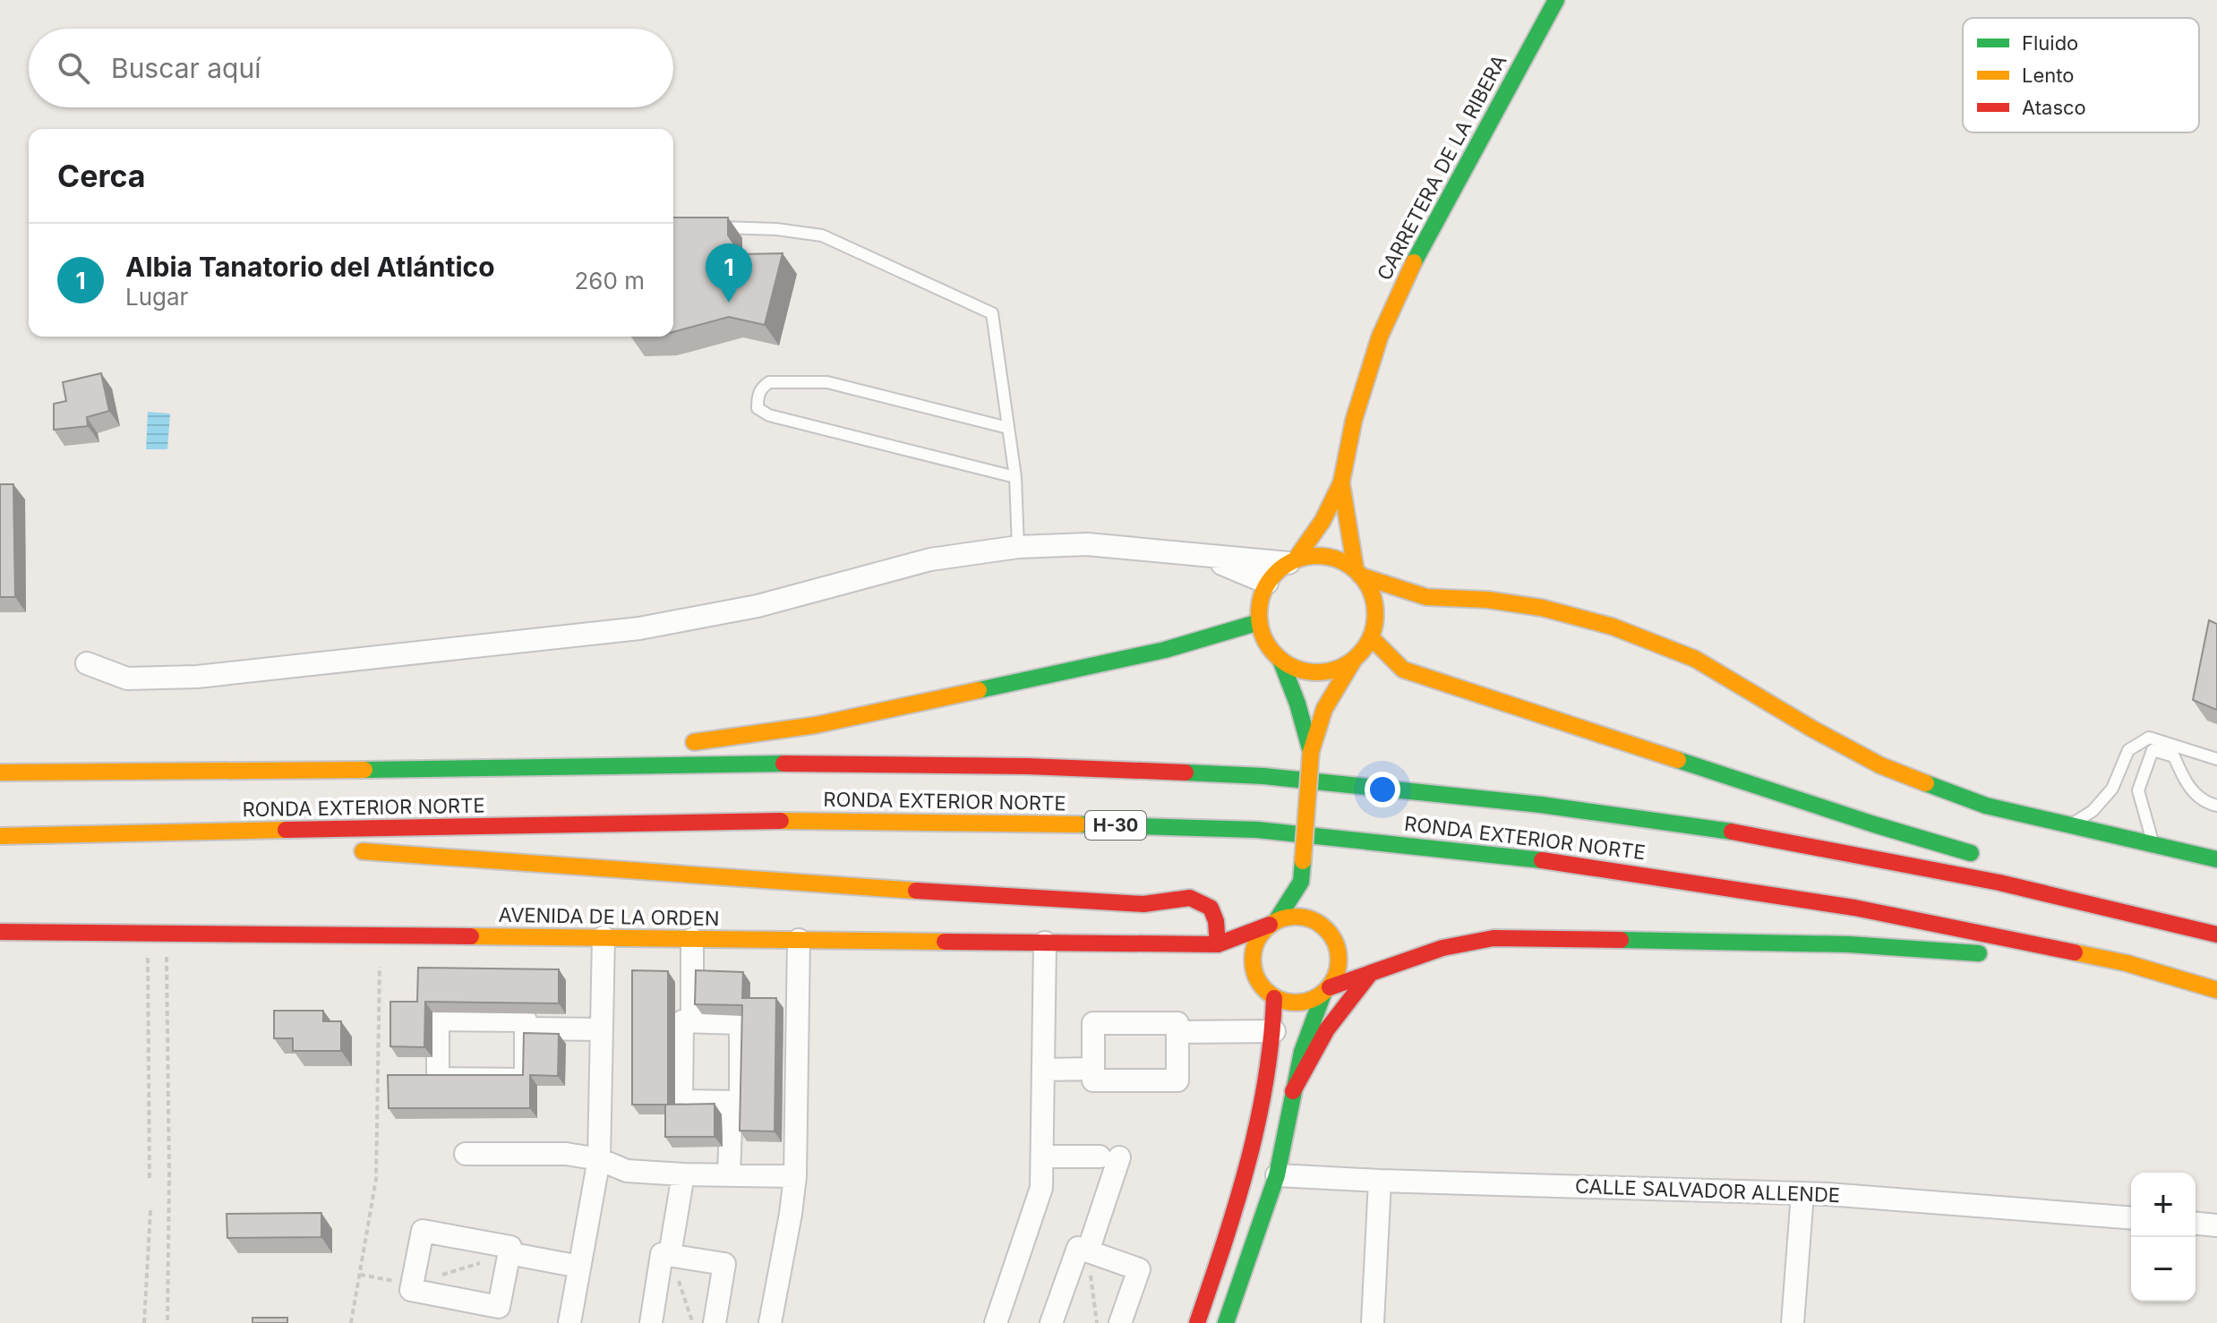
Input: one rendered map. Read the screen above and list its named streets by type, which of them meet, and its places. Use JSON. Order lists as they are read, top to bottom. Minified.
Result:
{"streets":{"main road":["CARRETERA DE LA RIBERA","RONDA EXTERIOR NORTE","H-30","AVENIDA DE LA ORDEN"],"street":["CALLE SALVADOR ALLENDE"]},"legend":["Fluido","Lento","Atasco"],"page":{"search":"Buscar aquí","heading":"Cerca","list":[{"mark":"1","name":"Albia Tanatorio del Atlántico","note":"Lugar","value":"260 m"}],"pins":"1","map_buttons":["+","−"]}}
